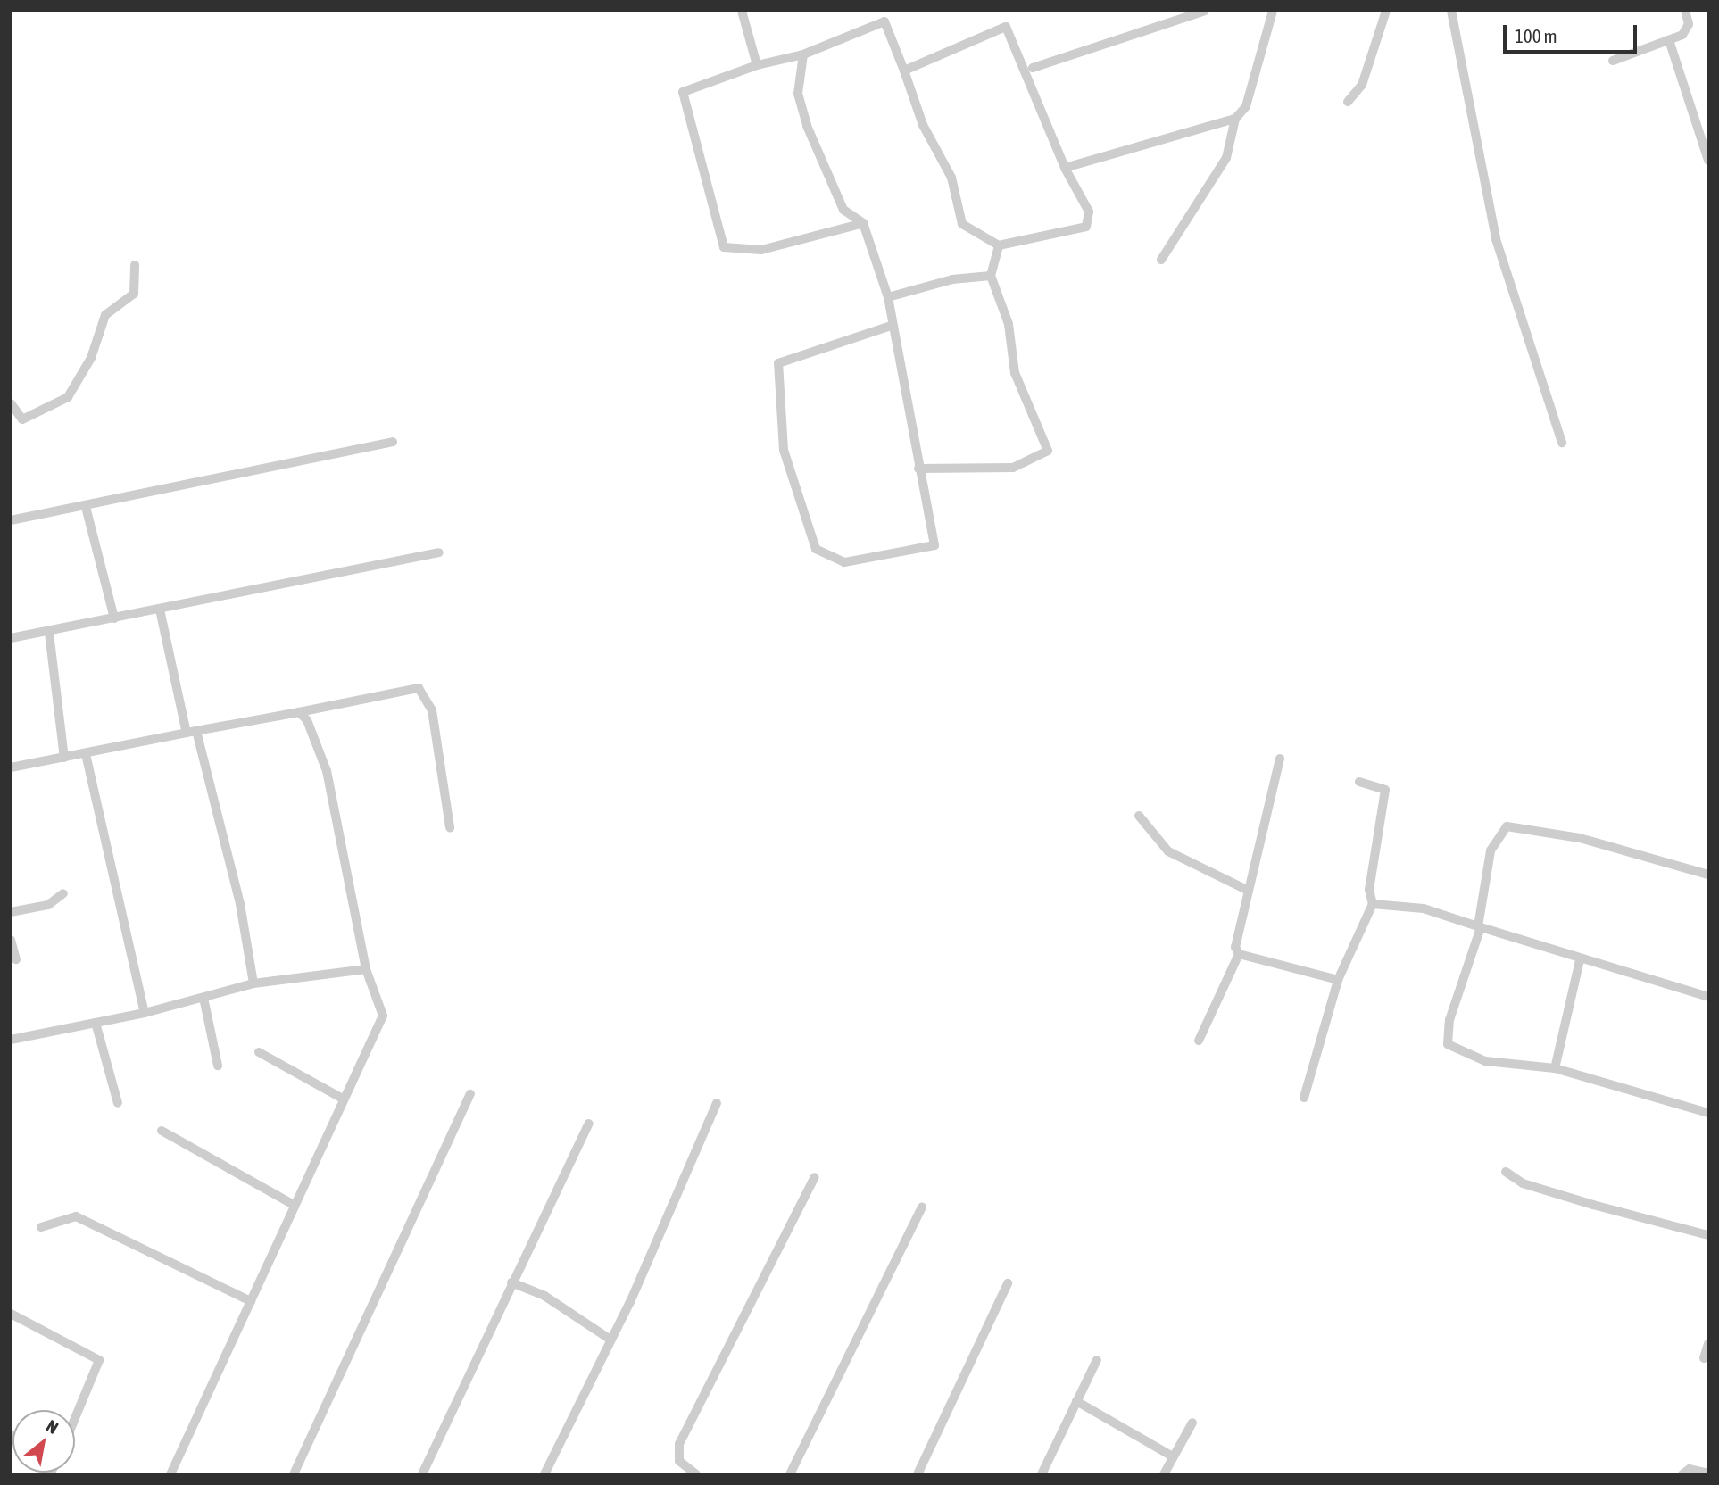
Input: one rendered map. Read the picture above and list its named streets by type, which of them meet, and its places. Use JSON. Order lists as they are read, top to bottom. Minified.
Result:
{"scale_bar":"100 m","north":"top right"}
